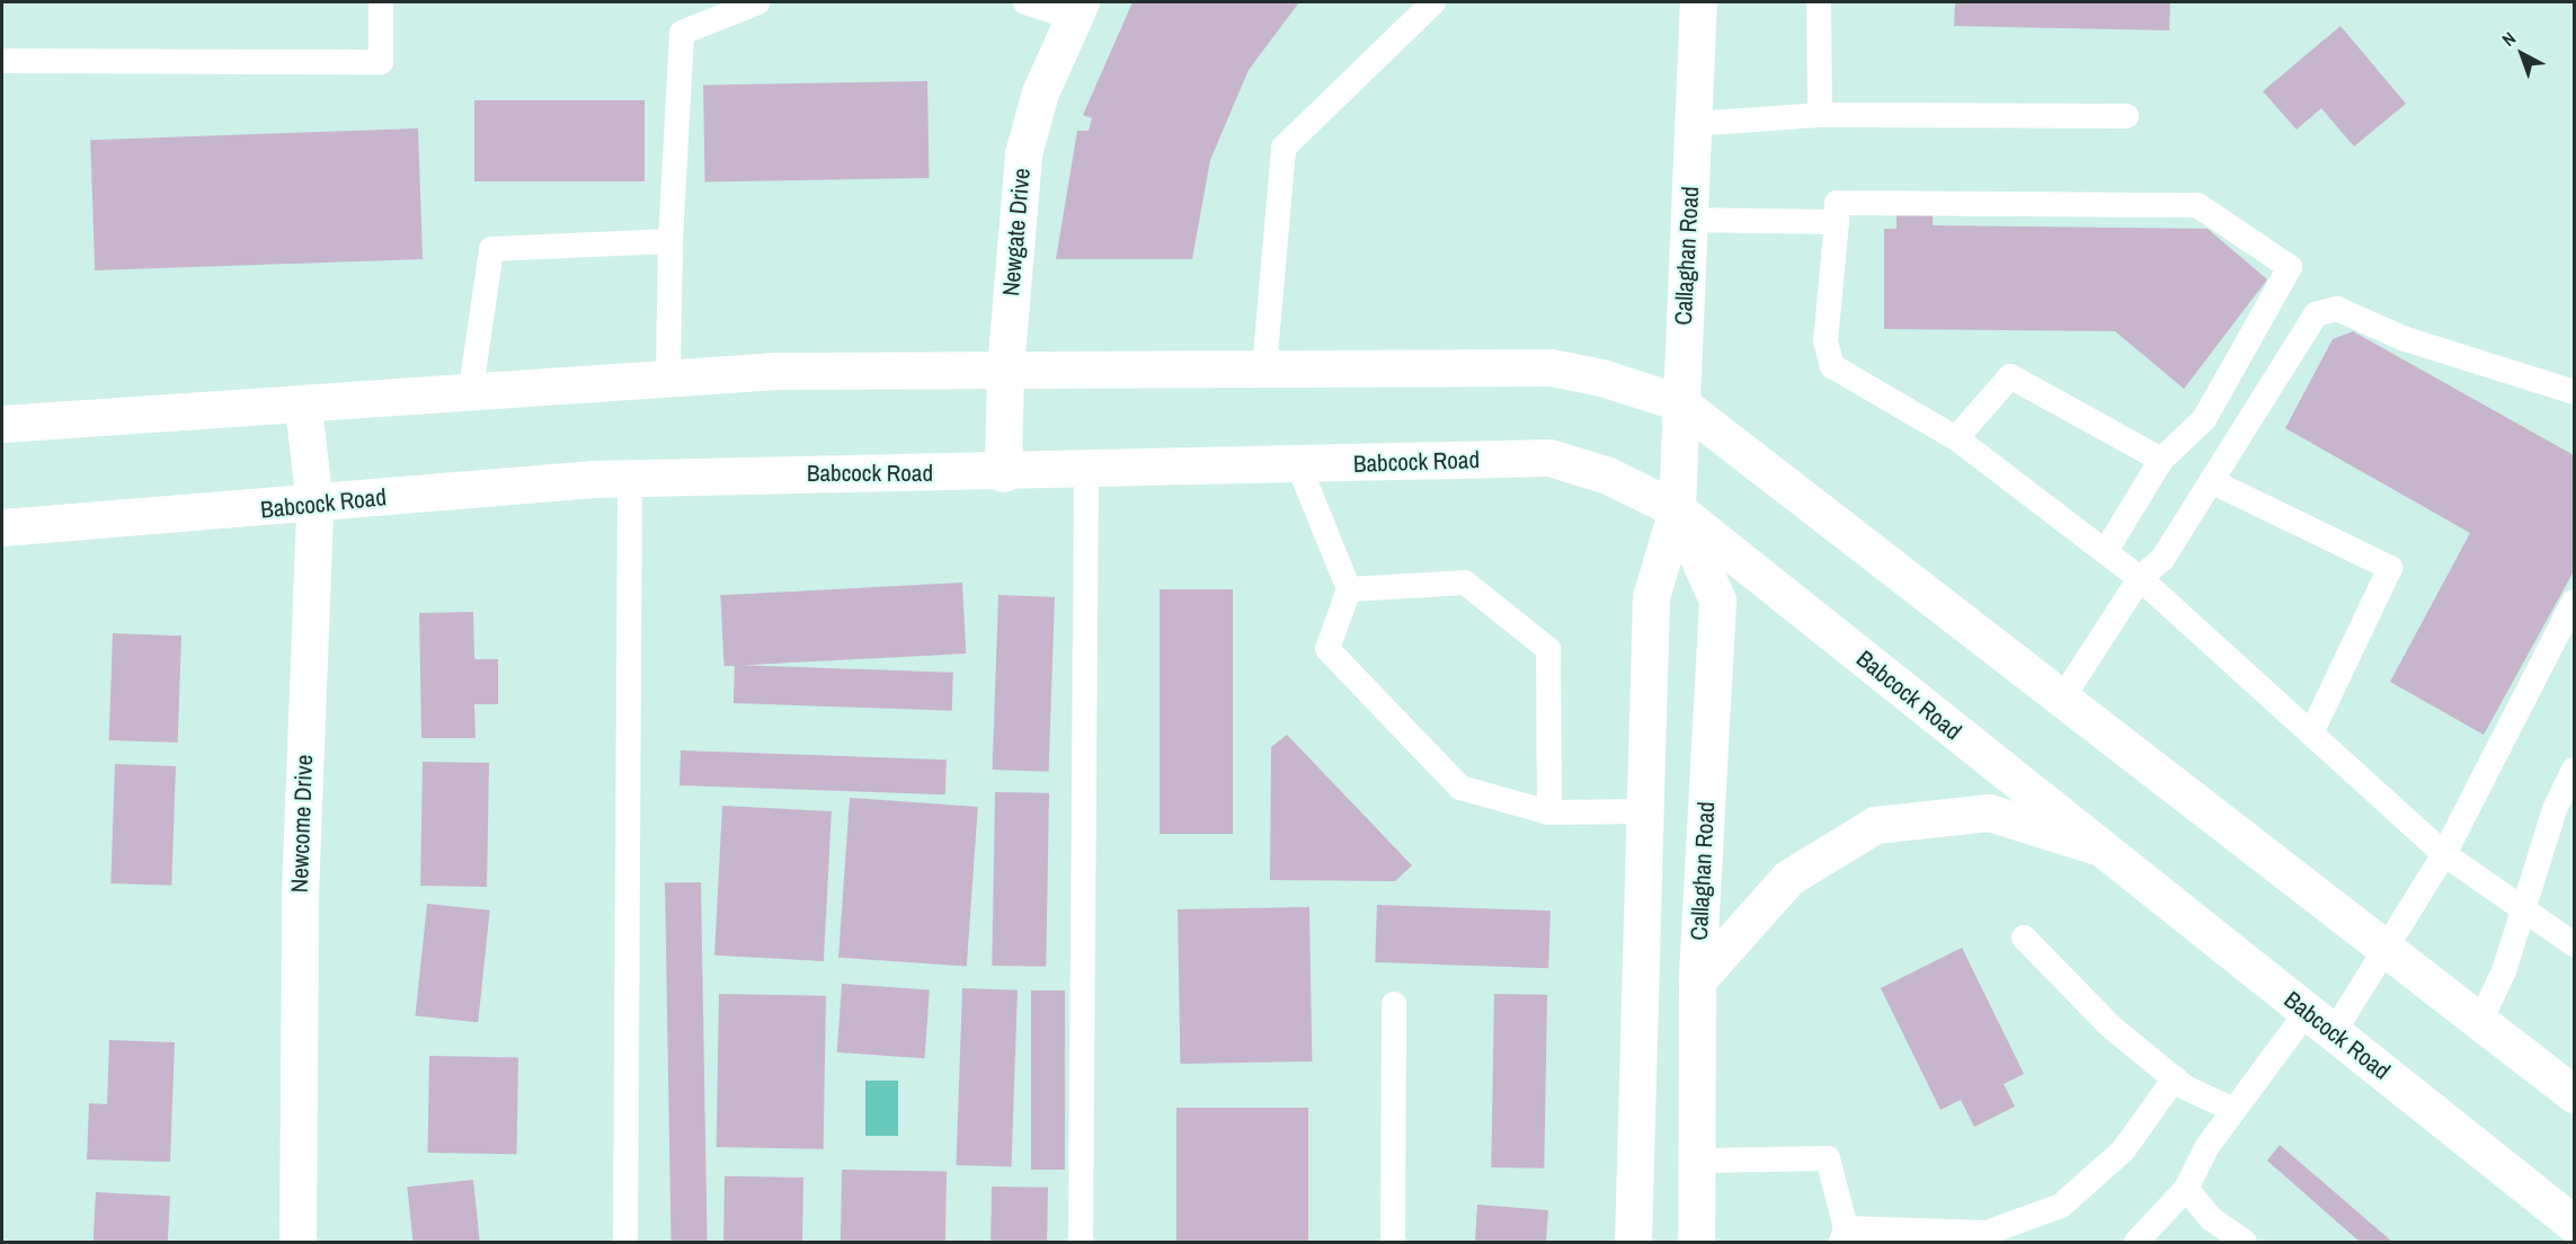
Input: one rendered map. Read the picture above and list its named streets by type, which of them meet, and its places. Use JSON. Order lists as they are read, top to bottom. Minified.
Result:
{"streets":{"main road":["Newgate Drive","Callaghan Road","Babcock Road","Newcome Drive"]},"crossings":[["Newgate Drive","Babcock Road"],["Callaghan Road","Babcock Road"],["Babcock Road","Newcome Drive"]],"north":"top left"}
